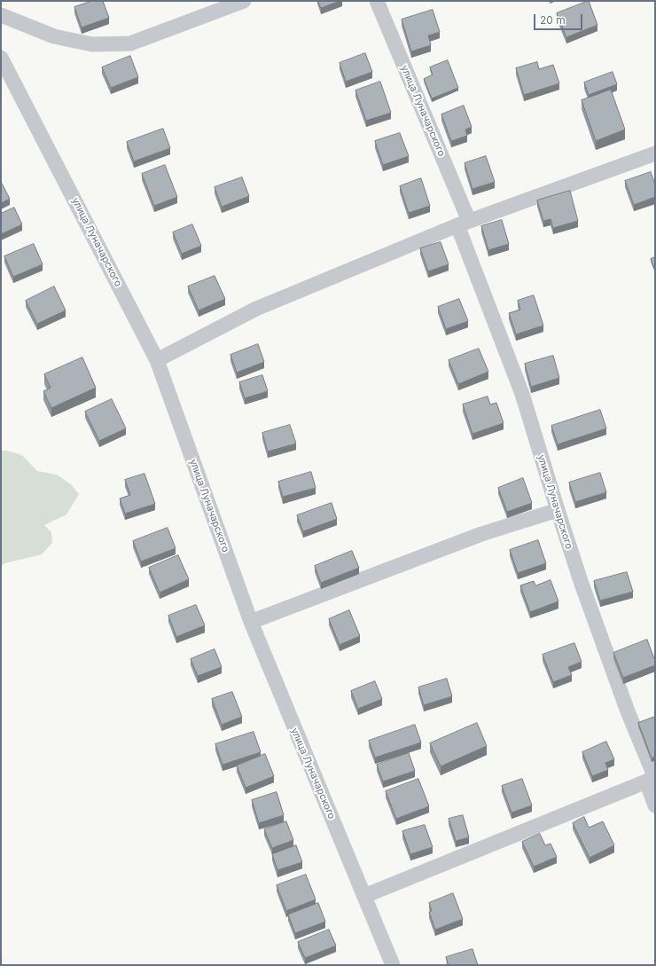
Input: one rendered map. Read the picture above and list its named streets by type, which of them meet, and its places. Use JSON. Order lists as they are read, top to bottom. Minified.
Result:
{"streets":{"street":["улица Луначарского"]},"scale_bar":"20 m"}
